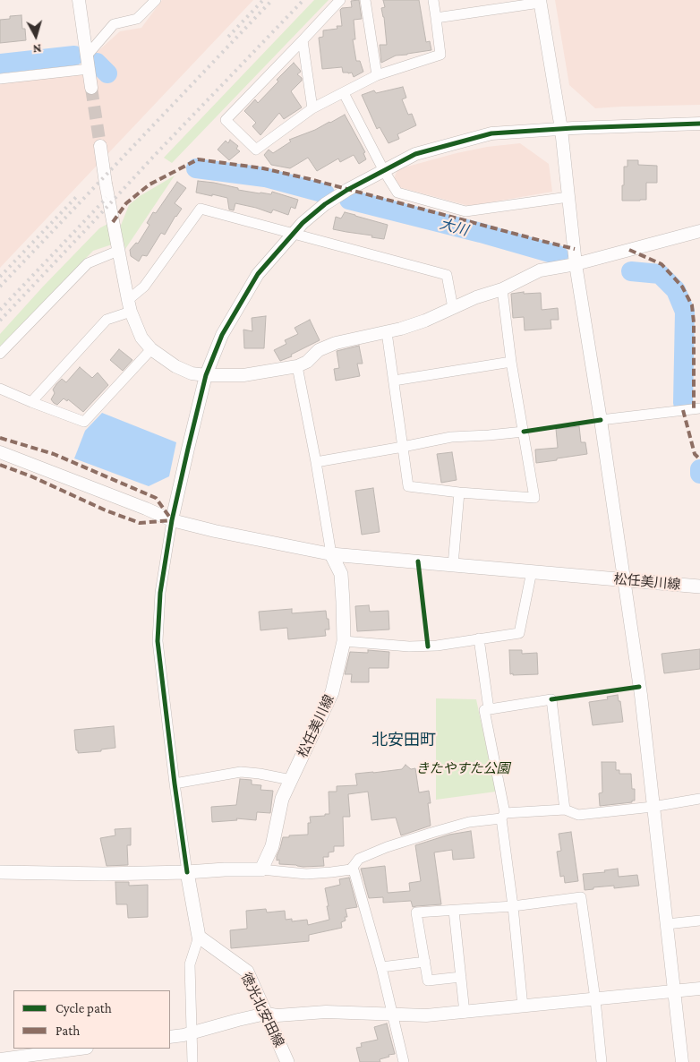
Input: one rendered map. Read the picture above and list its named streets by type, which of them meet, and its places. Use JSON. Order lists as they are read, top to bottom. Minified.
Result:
{"streets":{"main road":["松任美川線","徳光北安田線"]},"districts":["北安田町"],"water":["大川"],"parks":["きたやすた公園"],"legend":["Cycle path","Path"],"north":"bottom"}
